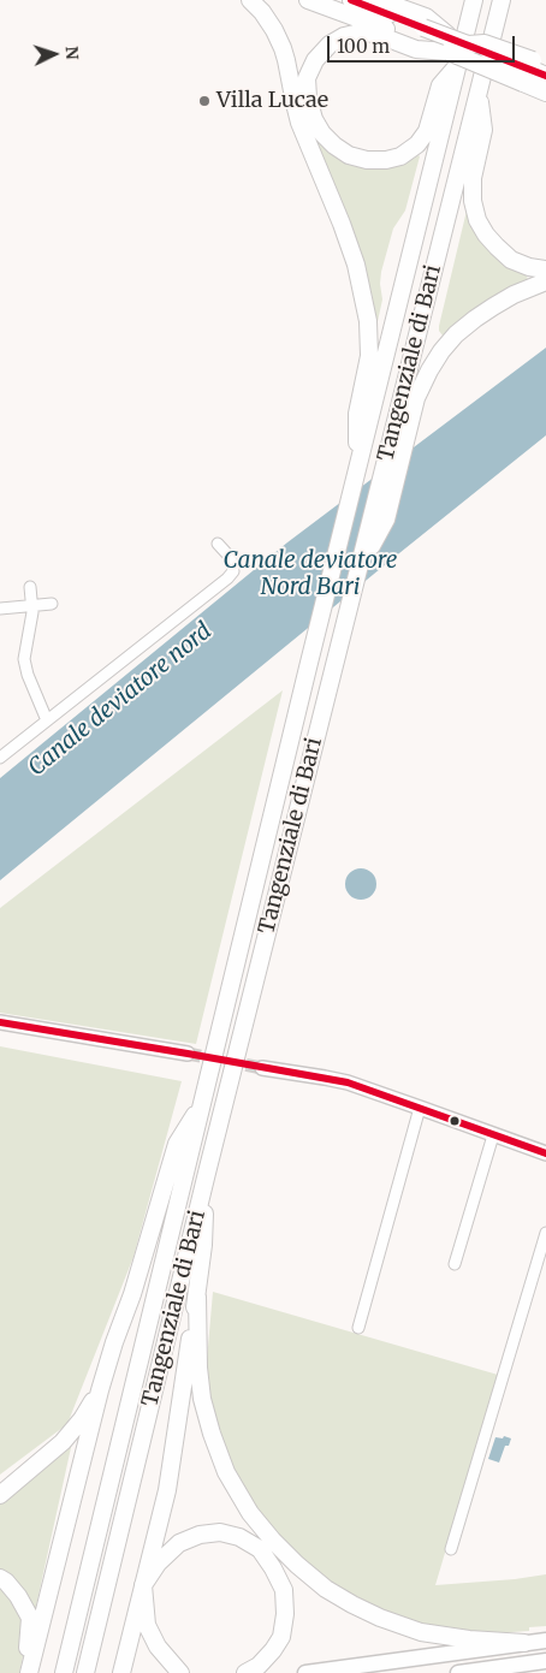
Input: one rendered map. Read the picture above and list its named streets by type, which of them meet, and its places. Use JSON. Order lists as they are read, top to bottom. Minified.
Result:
{"streets":{"main road":["Tangenziale di Bari"]},"water":["Canale deviatore Nord Bari","Canale deviatore nord"],"places":["Villa Lucae"],"scale_bar":"100 m","north":"right"}
